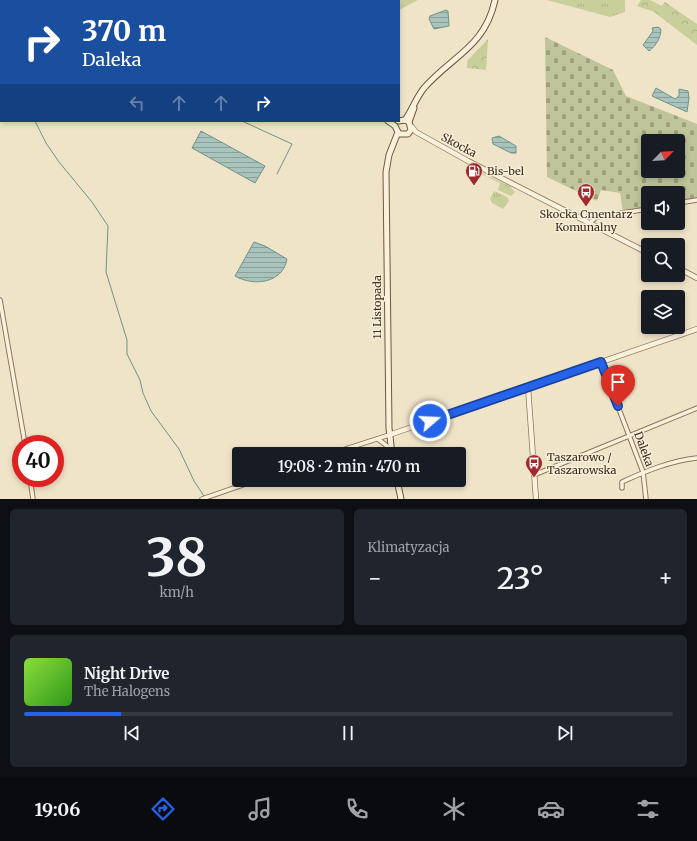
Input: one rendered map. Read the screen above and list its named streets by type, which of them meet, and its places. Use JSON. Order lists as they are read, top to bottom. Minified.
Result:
{"streets":{"main road":["11 Listopada"],"street":["Skocka","Daleka"]},"crossings":[["Skocka","11 Listopada"]],"places":{"fuel station":["Bis-bel"],"bus stop":["Skocka Cmentarz Komunalny","Taszarowo / Taszarowska"]},"north":"top right","page":{"turn":["370 m","Daleka"],"limit":"40","trip":"19:08 · 2 min · 470 m","tile":[["38","km/h"],"Klimatyzacja"],"heat":["−","23°","+"],"song":["Night Drive","The Halogens"],"tabs":"19:06"}}
